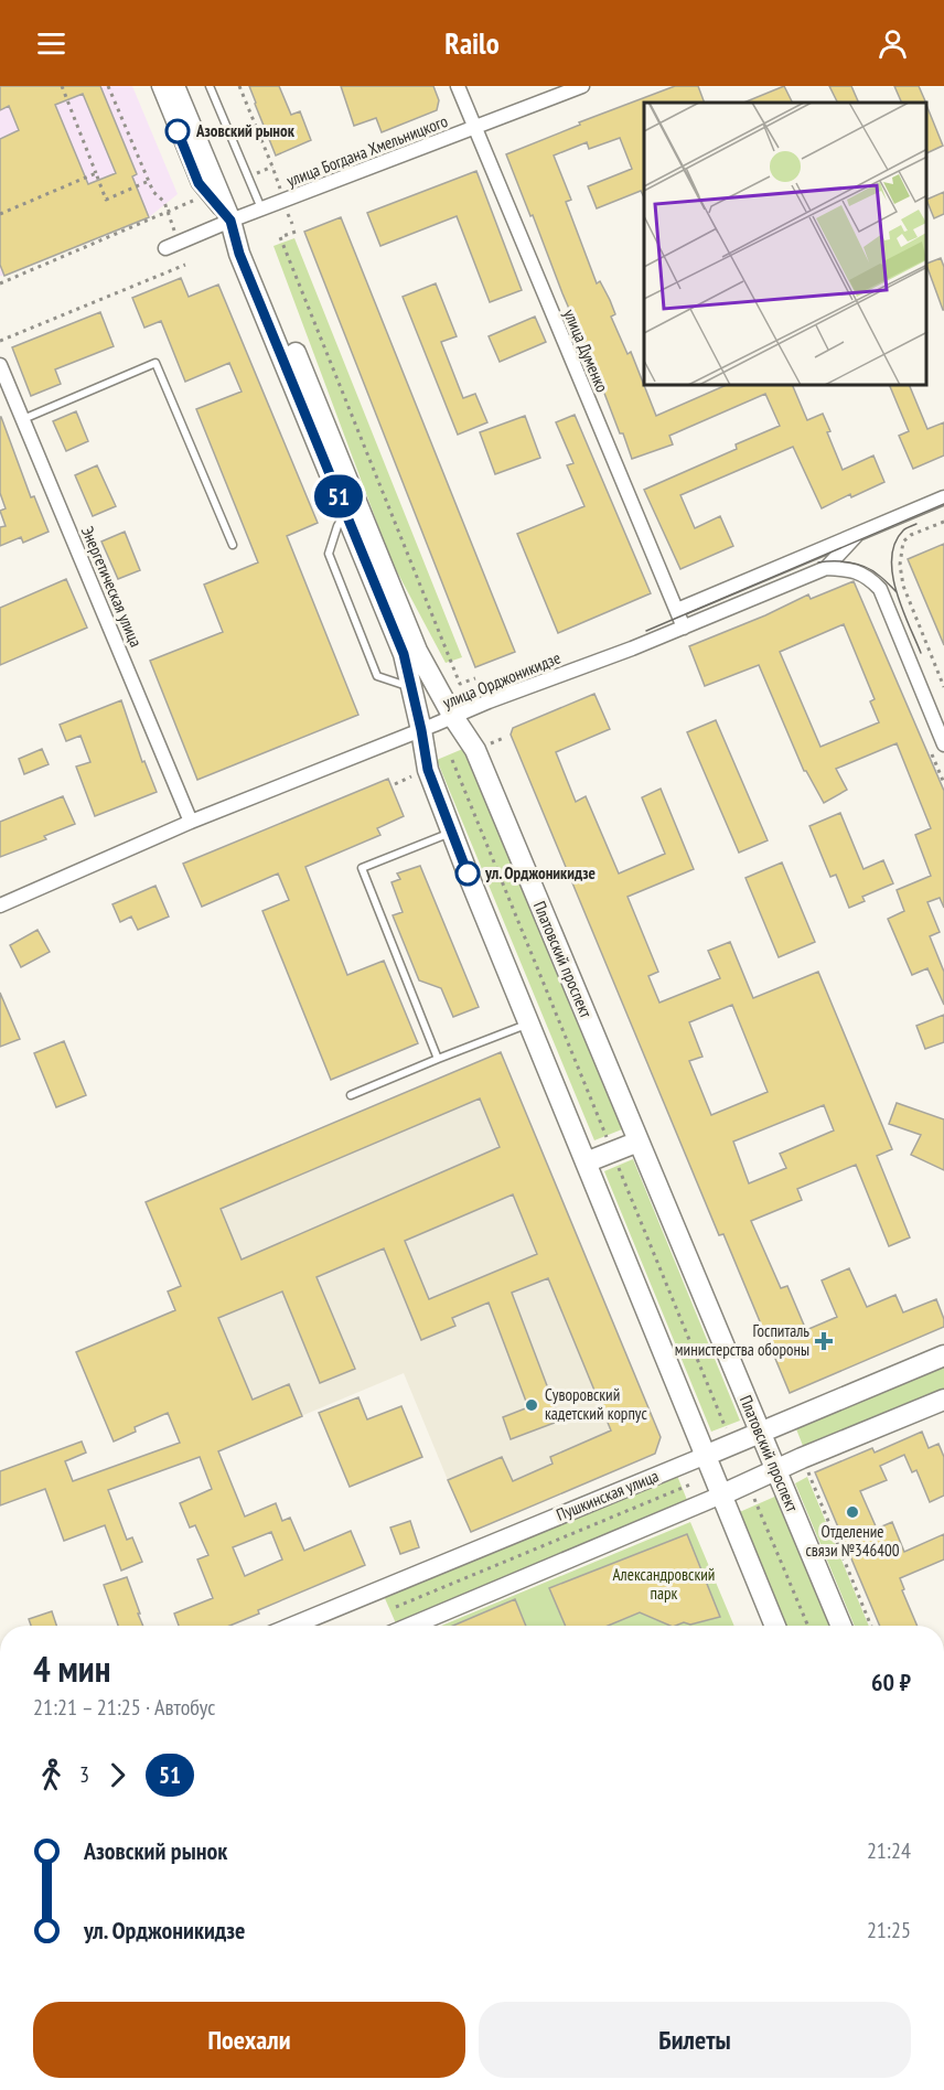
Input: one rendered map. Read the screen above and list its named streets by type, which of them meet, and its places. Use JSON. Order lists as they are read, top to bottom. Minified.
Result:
{"streets":{"main road":["Платовский проспект","Пушкинская улица"],"street":["улица Богдана Хмельницкого","улица Думенко","Энергетическая улица","улица Орджоникидзе"]},"crossings":[["улица Богдана Хмельницкого","улица Думенко"],["улица Богдана Хмельницкого","Платовский проспект"],["улица Думенко","улица Орджоникидзе"],["Энергетическая улица","улица Орджоникидзе"],["улица Орджоникидзе","Платовский проспект"],["Платовский проспект","Пушкинская улица"]],"parks":["Александровский парк"],"places":{"other":["Азовский рынок","ул. Орджоникидзе","Суворовский кадетский корпус","Отделение связи №346400"],"health":["Госпиталь министерства обороны"]},"lines":["bus line 51"],"page":{"header":"Railo","on_map":"51","heading":["4 мин","21:21 – 21:25 · Автобус","60 ₽"],"legs":["3","51"],"list":[{"name":"Азовский рынок","value":"21:24"},{"name":"ул. Орджоникидзе","value":"21:25"}],"buttons":["Поехали","Билеты"]}}
